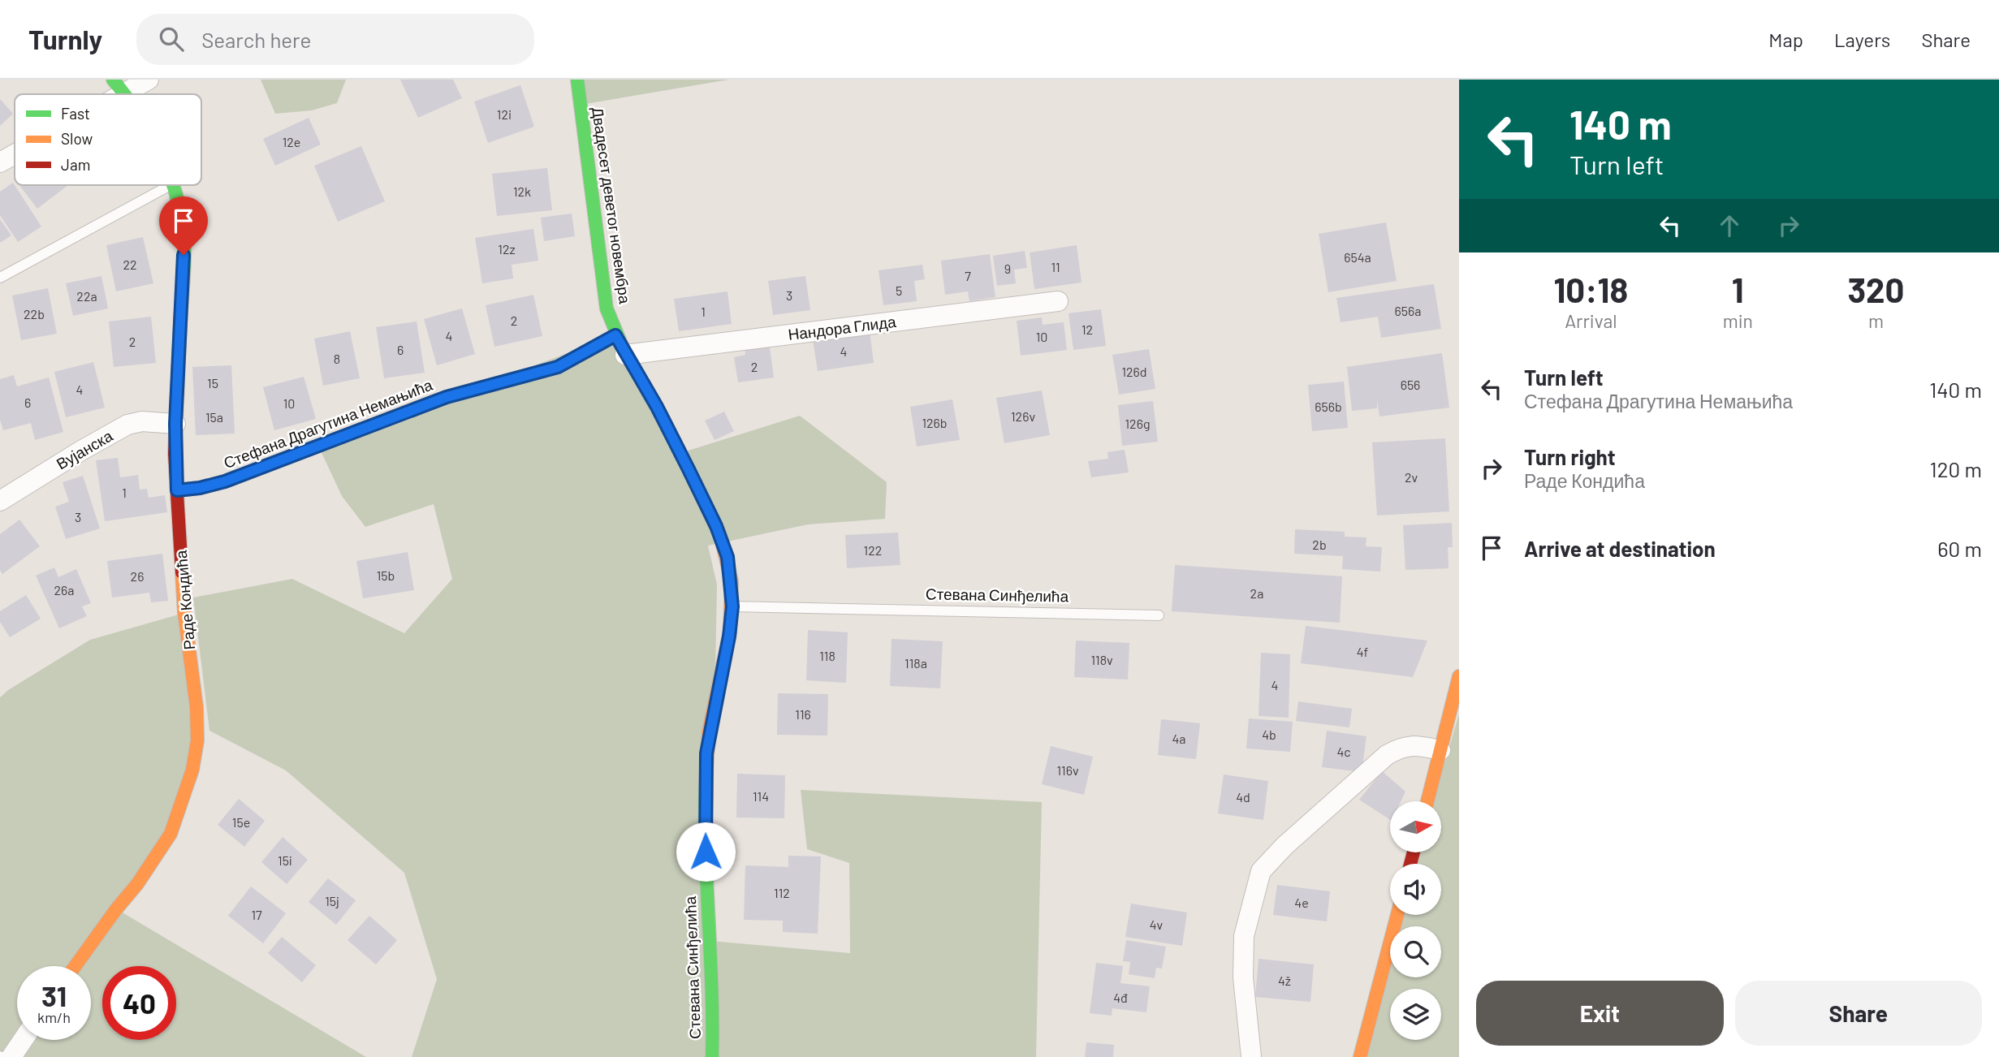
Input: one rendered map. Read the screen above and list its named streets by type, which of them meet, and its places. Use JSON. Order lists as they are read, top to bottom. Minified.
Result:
{"streets":{"street":["Двадесет деветог новембра","Нандора Глида","Стефана Драгутина Немањића","Вујанска","Стевана Синђелића","Раде Кондића"]},"crossings":[["Двадесет деветог новембра","Стефана Драгутина Немањића"],["Двадесет деветог новембра","Стевана Синђелића"],["Нандора Глида","Стевана Синђелића"],["Стефана Драгутина Немањића","Стевана Синђелића"],["Стефана Драгутина Немањића","Раде Кондића"],["Вујанска","Раде Кондића"]],"house_numbers":["12i","12e","12k","12z","654a","22","11","9","7","5","3","22a","656a","1","22b","2","12","4","10","2","6","4","8","2","126d","15","656","4","6","10","656b","126v","15a","126b","126g","2v","1","3","2b","122","15b","26","26a","2a","4f","118","118v","118a","4","116","4b","4a","4c","116v","114","4d","15e","15i","112","15j","4e","17","4v","4ž","4đ"],"legend":["Fast","Slow","Jam"],"north":"right","page":{"header":"Turnly","search":"Search here","nav":["Map","Layers","Share"],"turn":["140 m","Turn left"],"eta":["10:18","Arrival","1","min","320","m"],"list":[{"name":"Turn left","note":"Стефана Драгутина Немањића","value":"140 m"},{"name":"Turn right","note":"Раде Кондића","value":"120 m"},{"name":"Arrive at destination","value":"60 m"}],"speed":"31 km/h","limit":"40","buttons":["Exit","Share"]}}
